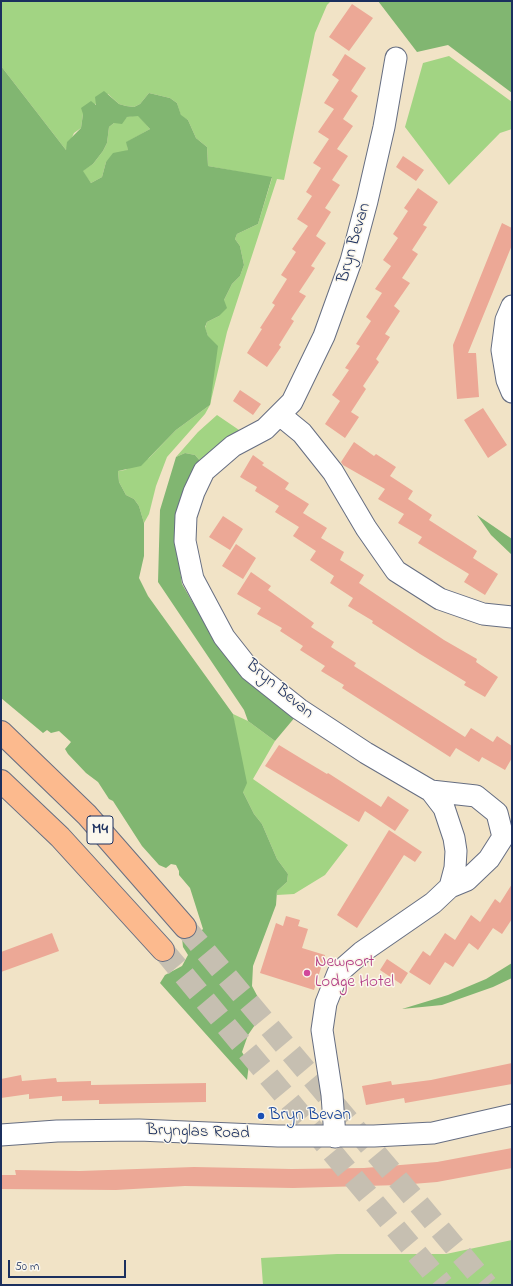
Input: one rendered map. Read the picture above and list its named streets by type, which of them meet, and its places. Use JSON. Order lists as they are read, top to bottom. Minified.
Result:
{"streets":{"highway":["M4"],"street":["Bryn Bevan","Brynglas Road"]},"crossings":[["Bryn Bevan","Brynglas Road"]],"places":["Newport Lodge Hotel","Bryn Bevan"],"scale_bar":"50 m"}
